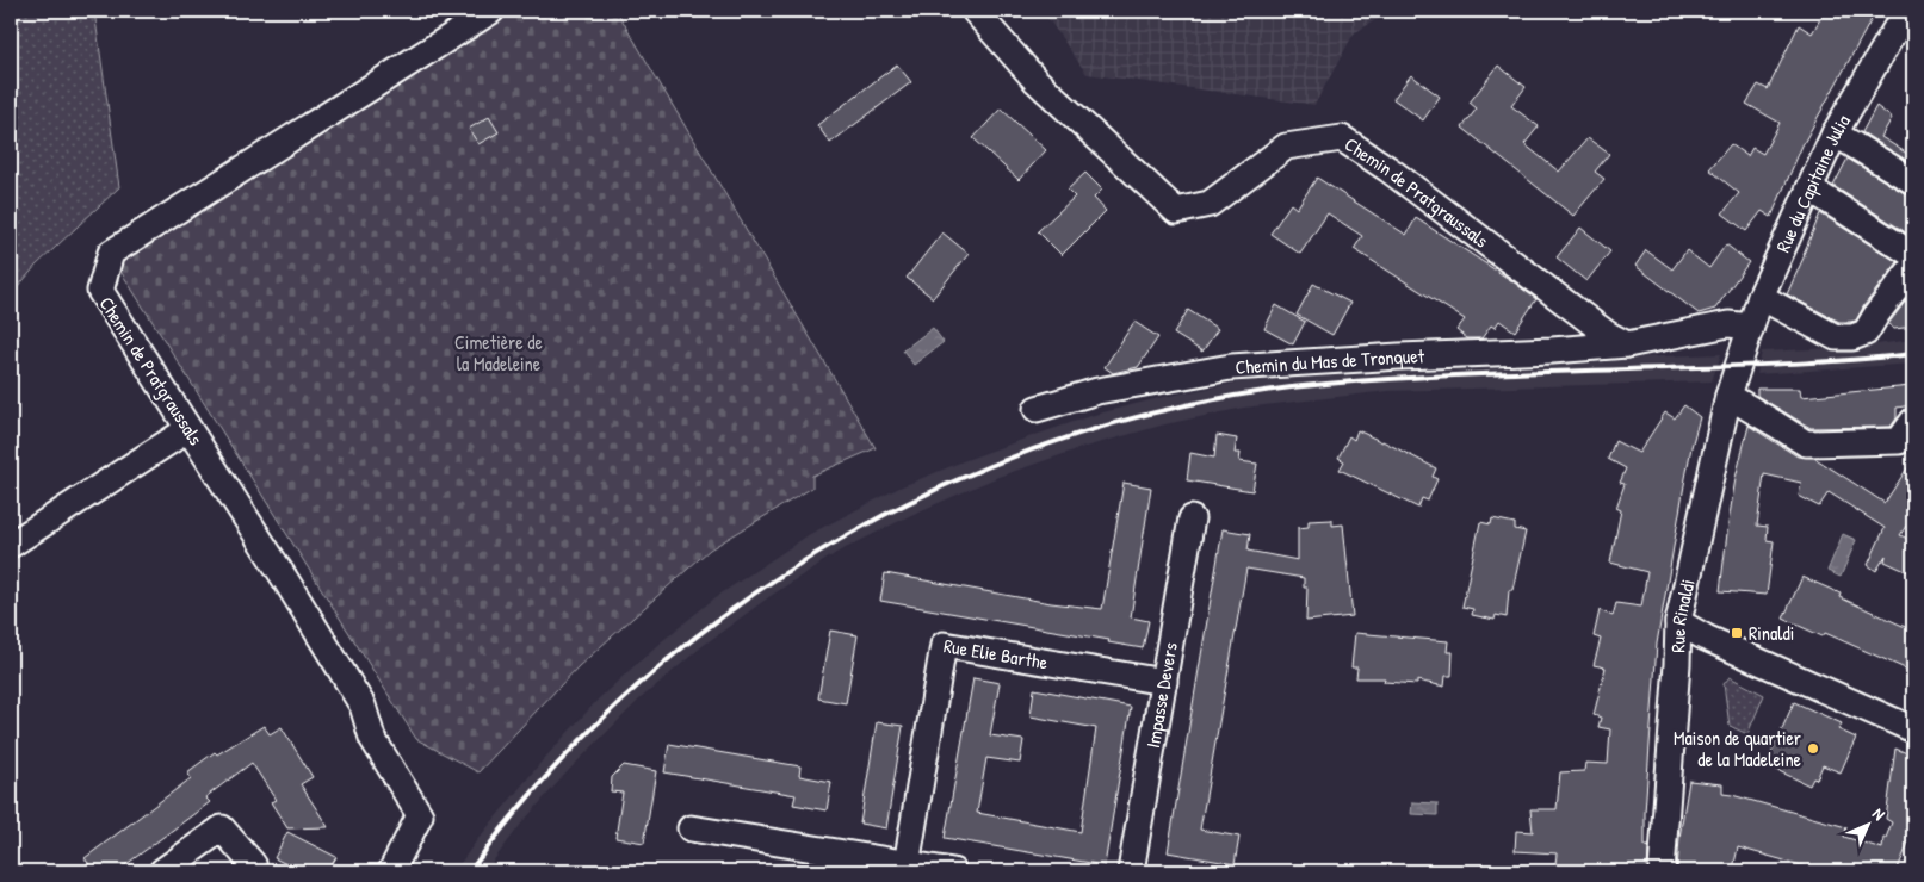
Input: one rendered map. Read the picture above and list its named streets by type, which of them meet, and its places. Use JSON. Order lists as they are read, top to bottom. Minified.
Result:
{"streets":{"street":["Rue du Capitaine Julia","Chemin de Pratgraussals","Chemin du Mas de Tronquet","Rue Rinaldi","Rue Elie Barthe","Impasse Devers"]},"crossings":[["Rue du Capitaine Julia","Rue Rinaldi"],["Chemin de Pratgraussals","Chemin du Mas de Tronquet"],["Rue Elie Barthe","Impasse Devers"]],"parks":["Cimetière de la Madeleine"],"places":{"transit":["Rinaldi"],"other":["Maison de quartier de la Madeleine"]},"north":"top right"}
